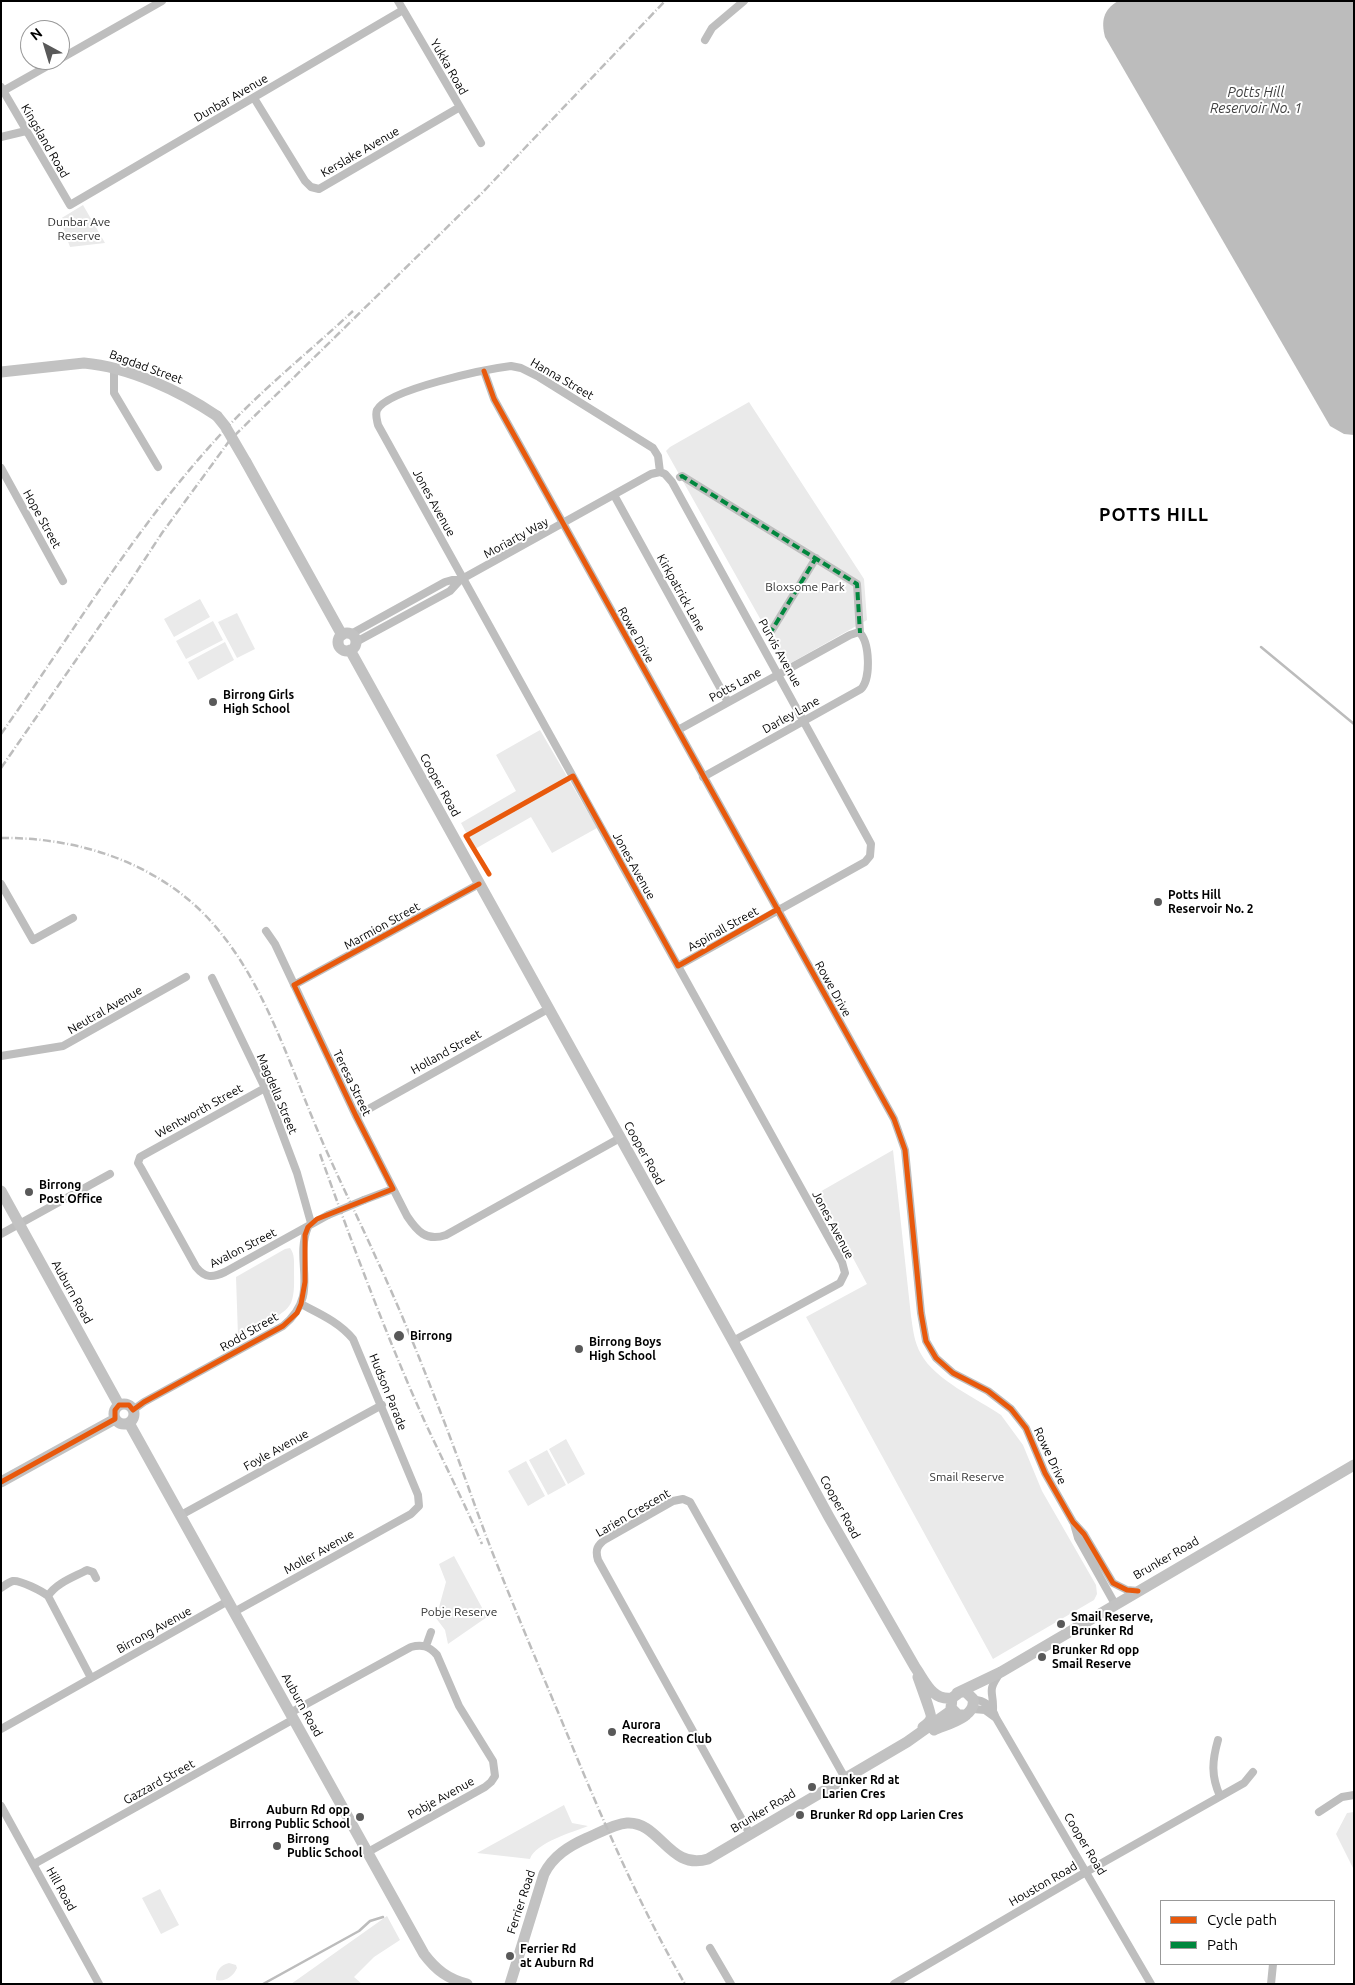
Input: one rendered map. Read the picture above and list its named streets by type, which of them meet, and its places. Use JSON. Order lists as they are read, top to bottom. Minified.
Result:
{"streets":{"main road":["Bagdad Street","Cooper Road","Auburn Road","Brunker Road","Ferrier Road"],"street":["Yukka Road","Dunbar Avenue","Kingsland Road","Kerslake Avenue","Hanna Street","Jones Avenue","Hope Street","Moriarty Way","Kirkpatrick Lane","Rowe Drive","Purvis Avenue","Potts Lane","Darley Lane","Marmion Street","Aspinall Street","Neutral Avenue","Holland Street","Teresa Street","Magdella Street","Wentworth Street","Avalon Street","Rodd Street","Hudson Parade","Foyle Avenue","Larien Crescent","Moller Avenue","Birrong Avenue","Gazzard Street","Pobje Avenue","Houston Road","Hill Road"]},"crossings":[["Yukka Road","Dunbar Avenue"],["Yukka Road","Kerslake Avenue"],["Dunbar Avenue","Kingsland Road"],["Dunbar Avenue","Kerslake Avenue"],["Bagdad Street","Cooper Road"],["Hanna Street","Jones Avenue"],["Hanna Street","Moriarty Way"],["Hanna Street","Rowe Drive"],["Hanna Street","Purvis Avenue"],["Jones Avenue","Moriarty Way"],["Jones Avenue","Cooper Road"],["Jones Avenue","Aspinall Street"],["Moriarty Way","Kirkpatrick Lane"],["Moriarty Way","Rowe Drive"],["Moriarty Way","Purvis Avenue"],["Moriarty Way","Cooper Road"],["Kirkpatrick Lane","Potts Lane"],["Rowe Drive","Potts Lane"],["Rowe Drive","Darley Lane"],["Rowe Drive","Aspinall Street"],["Rowe Drive","Brunker Road"],["Purvis Avenue","Potts Lane"],["Purvis Avenue","Darley Lane"],["Purvis Avenue","Aspinall Street"],["Potts Lane","Darley Lane"],["Cooper Road","Marmion Street"],["Cooper Road","Holland Street"],["Cooper Road","Teresa Street"],["Cooper Road","Brunker Road"],["Cooper Road","Houston Road"],["Marmion Street","Teresa Street"],["Holland Street","Teresa Street"],["Teresa Street","Avalon Street"],["Magdella Street","Wentworth Street"],["Magdella Street","Avalon Street"],["Magdella Street","Rodd Street"],["Wentworth Street","Avalon Street"],["Avalon Street","Rodd Street"],["Auburn Road","Rodd Street"],["Auburn Road","Foyle Avenue"],["Auburn Road","Moller Avenue"],["Auburn Road","Birrong Avenue"],["Auburn Road","Gazzard Street"],["Auburn Road","Pobje Avenue"],["Rodd Street","Hudson Parade"],["Hudson Parade","Foyle Avenue"],["Hudson Parade","Moller Avenue"],["Larien Crescent","Brunker Road"],["Moller Avenue","Birrong Avenue"],["Brunker Road","Ferrier Road"],["Gazzard Street","Hill Road"]],"districts":["POTTS HILL"],"water":["Potts Hill Reservoir No. 1"],"parks":["Dunbar Ave Reserve","Bloxsome Park","Smail Reserve","Pobje Reserve"],"places":["Birrong Girls High School","Potts Hill Reservoir No. 2","Birrong Post Office","Birrong","Birrong Boys High School","Smail Reserve, Brunker Rd","Brunker Rd opp Smail Reserve","Aurora Recreation Club","Brunker Rd at Larien Cres","Brunker Rd opp Larien Cres","Auburn Rd opp Birrong Public School","Birrong Public School","Ferrier Rd at Auburn Rd"],"legend":["Cycle path","Path"],"north":"top left"}
